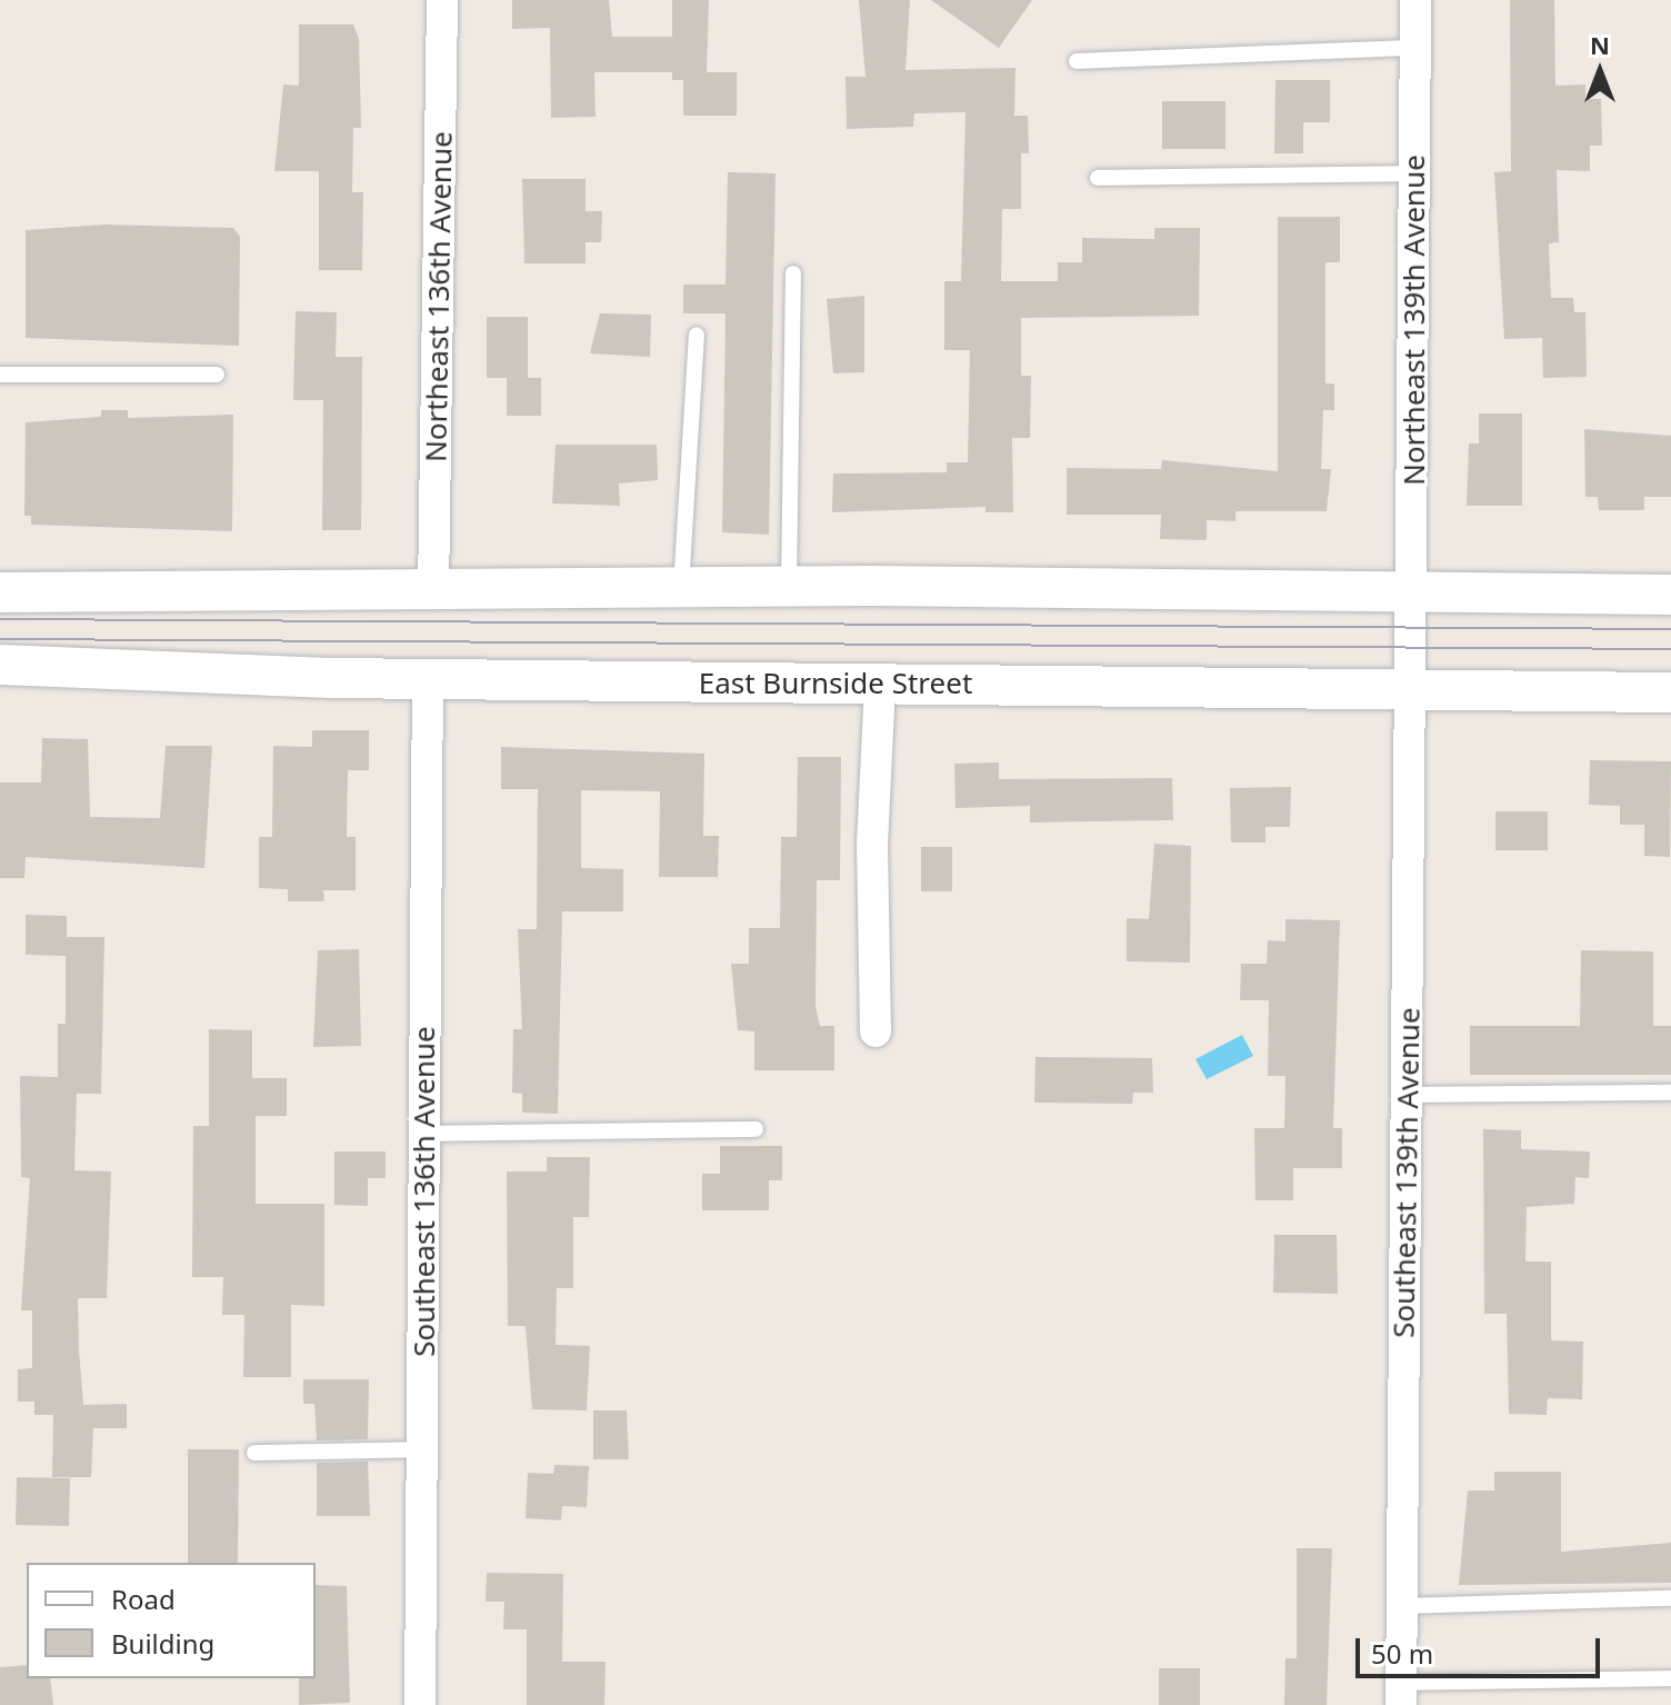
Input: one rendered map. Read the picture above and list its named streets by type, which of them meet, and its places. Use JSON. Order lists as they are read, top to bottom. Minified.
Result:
{"streets":{"street":["Northeast 136th Avenue","Northeast 139th Avenue","East Burnside Street","Southeast 139th Avenue","Southeast 136th Avenue"]},"crossings":[["Northeast 139th Avenue","Southeast 139th Avenue"],["East Burnside Street","Southeast 139th Avenue"],["East Burnside Street","Southeast 136th Avenue"]],"legend":["Road","Building"],"scale_bar":"50 m","north":"top"}
